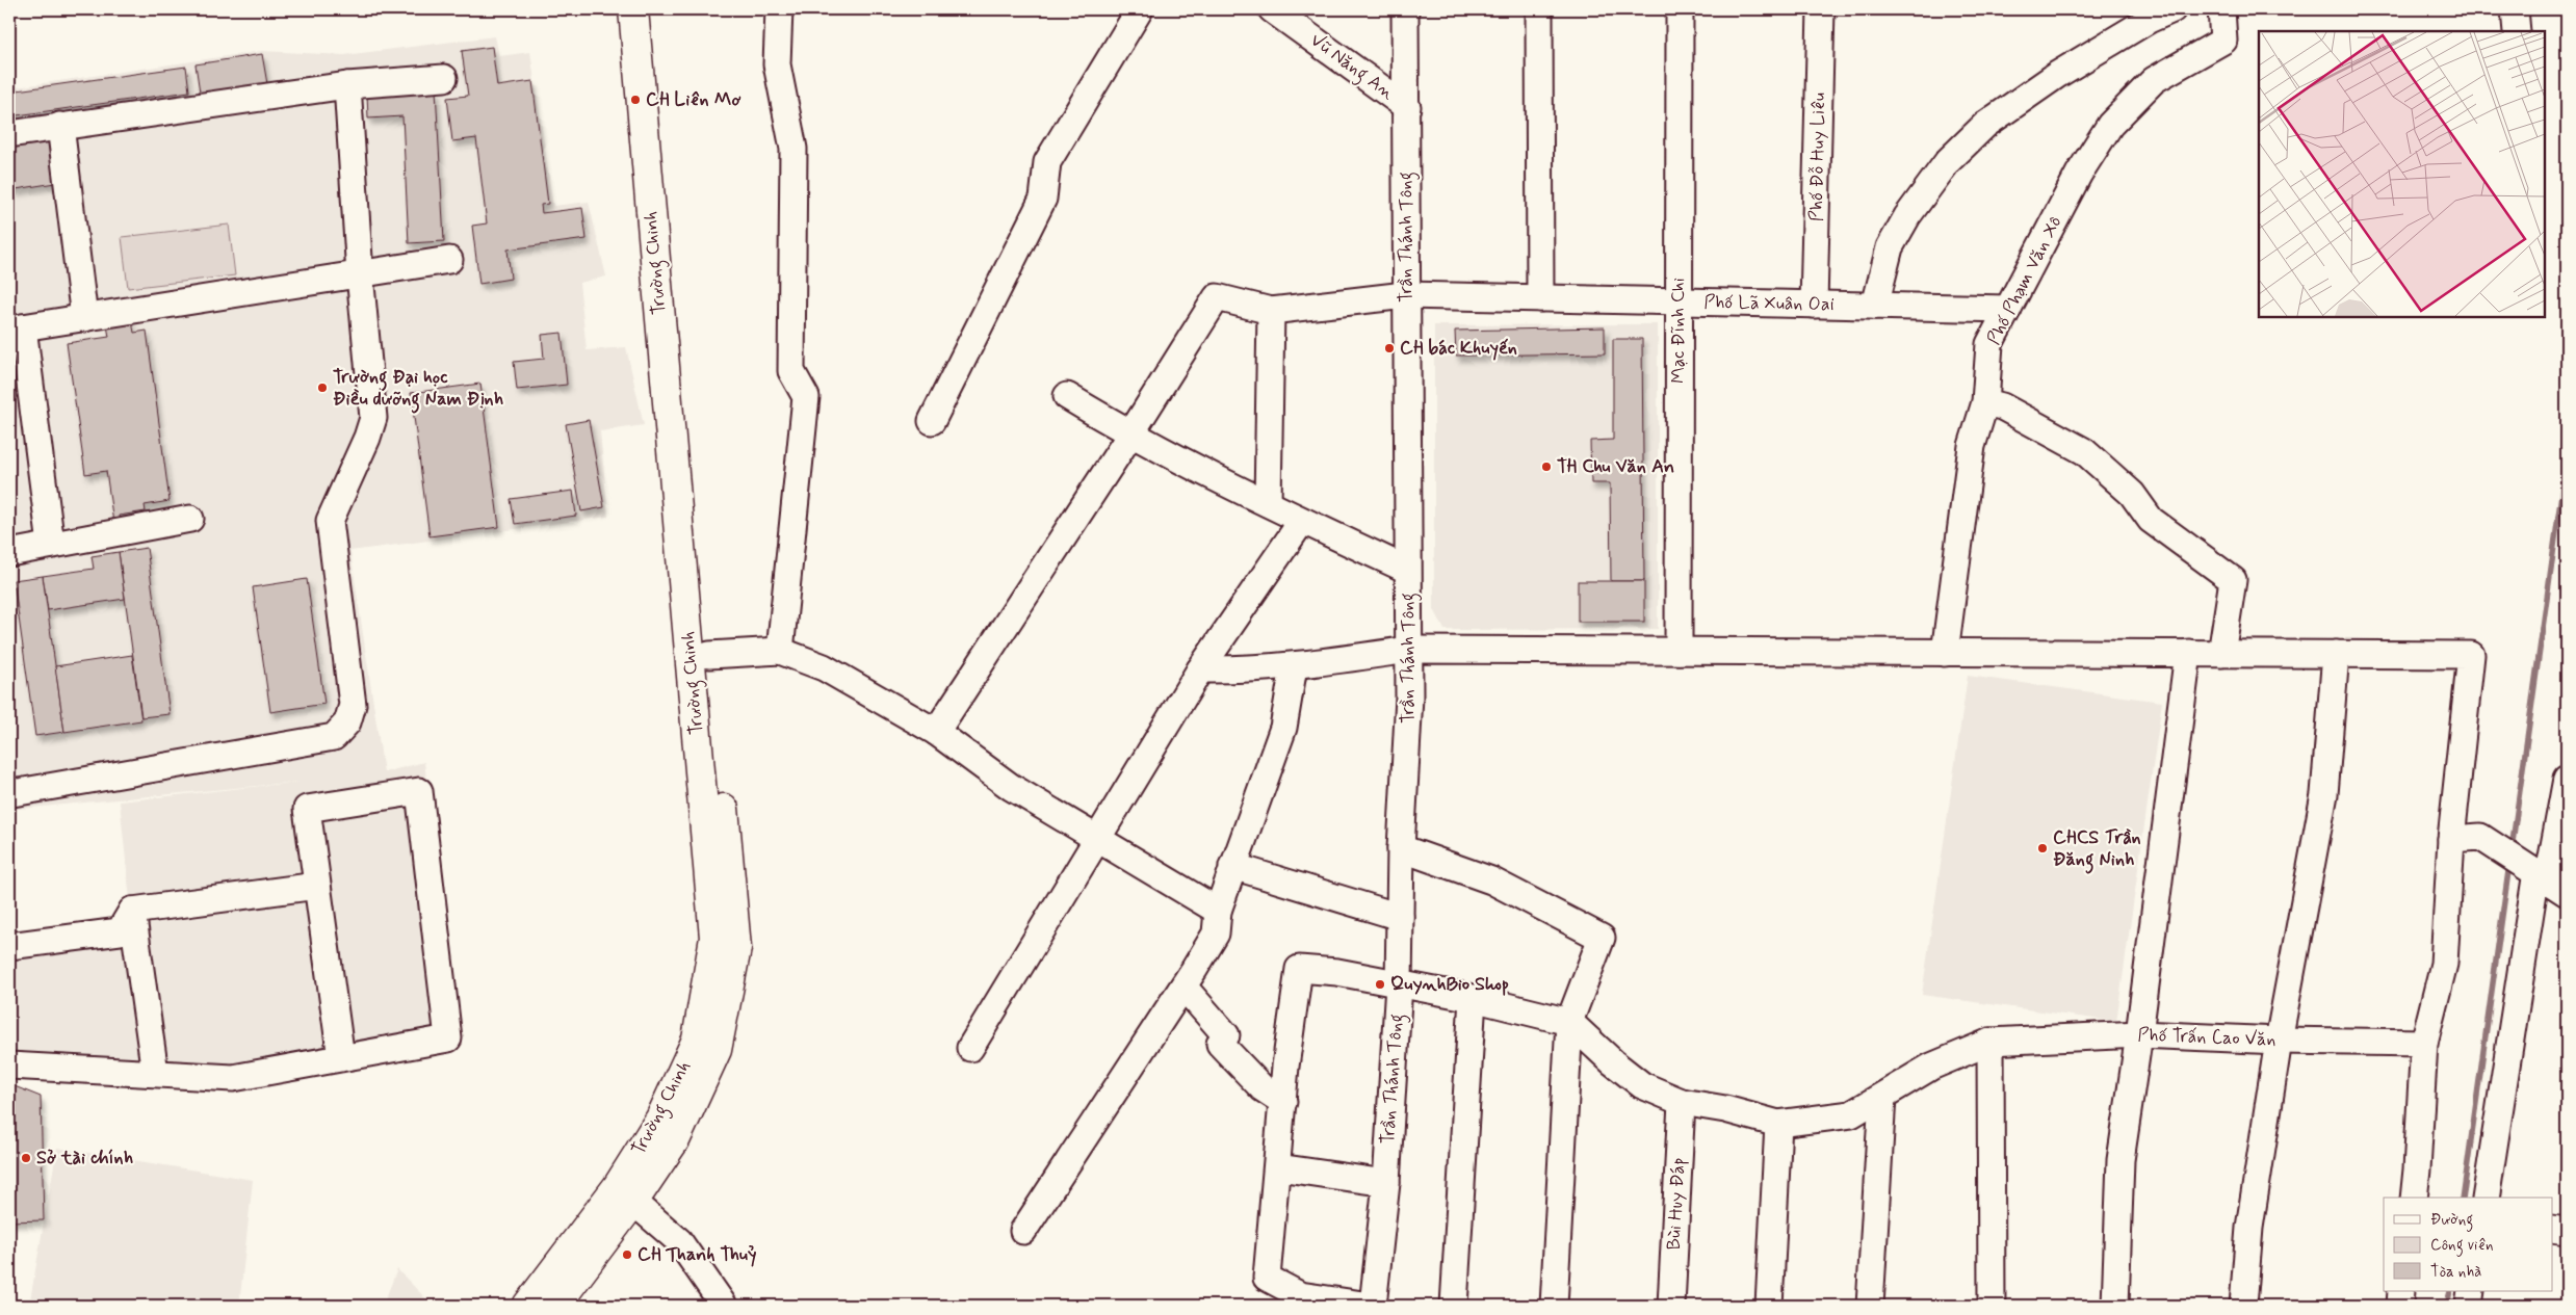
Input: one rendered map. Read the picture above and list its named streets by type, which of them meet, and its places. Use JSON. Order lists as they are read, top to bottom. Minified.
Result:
{"streets":{"main road":["Trường Chinh"],"street":["Vũ Năng An","Phố Đỗ Huy Liêu","Trần Thánh Tông","Phố Phạm Văn Xô","Phố Lã Xuân Oai","Mạc Đĩnh Chi","Phố Trấn Cao Văn","Bùi Huy Đáp"]},"crossings":[["Vũ Năng An","Trần Thánh Tông"],["Phố Đỗ Huy Liêu","Phố Lã Xuân Oai"],["Trần Thánh Tông","Phố Lã Xuân Oai"],["Phố Phạm Văn Xô","Phố Lã Xuân Oai"],["Phố Lã Xuân Oai","Mạc Đĩnh Chi"]],"places":["CH Liên Mơ","CH bác Khuyến","Trường Đại học Điều dưỡng Nam Định","TH Chu Văn An","CHCS Trần Đăng Ninh","QuynhBio Shop","Sở tài chính","CH Thanh Thuỷ"],"legend":["Đường","Công viên","Tòa nhà"]}
